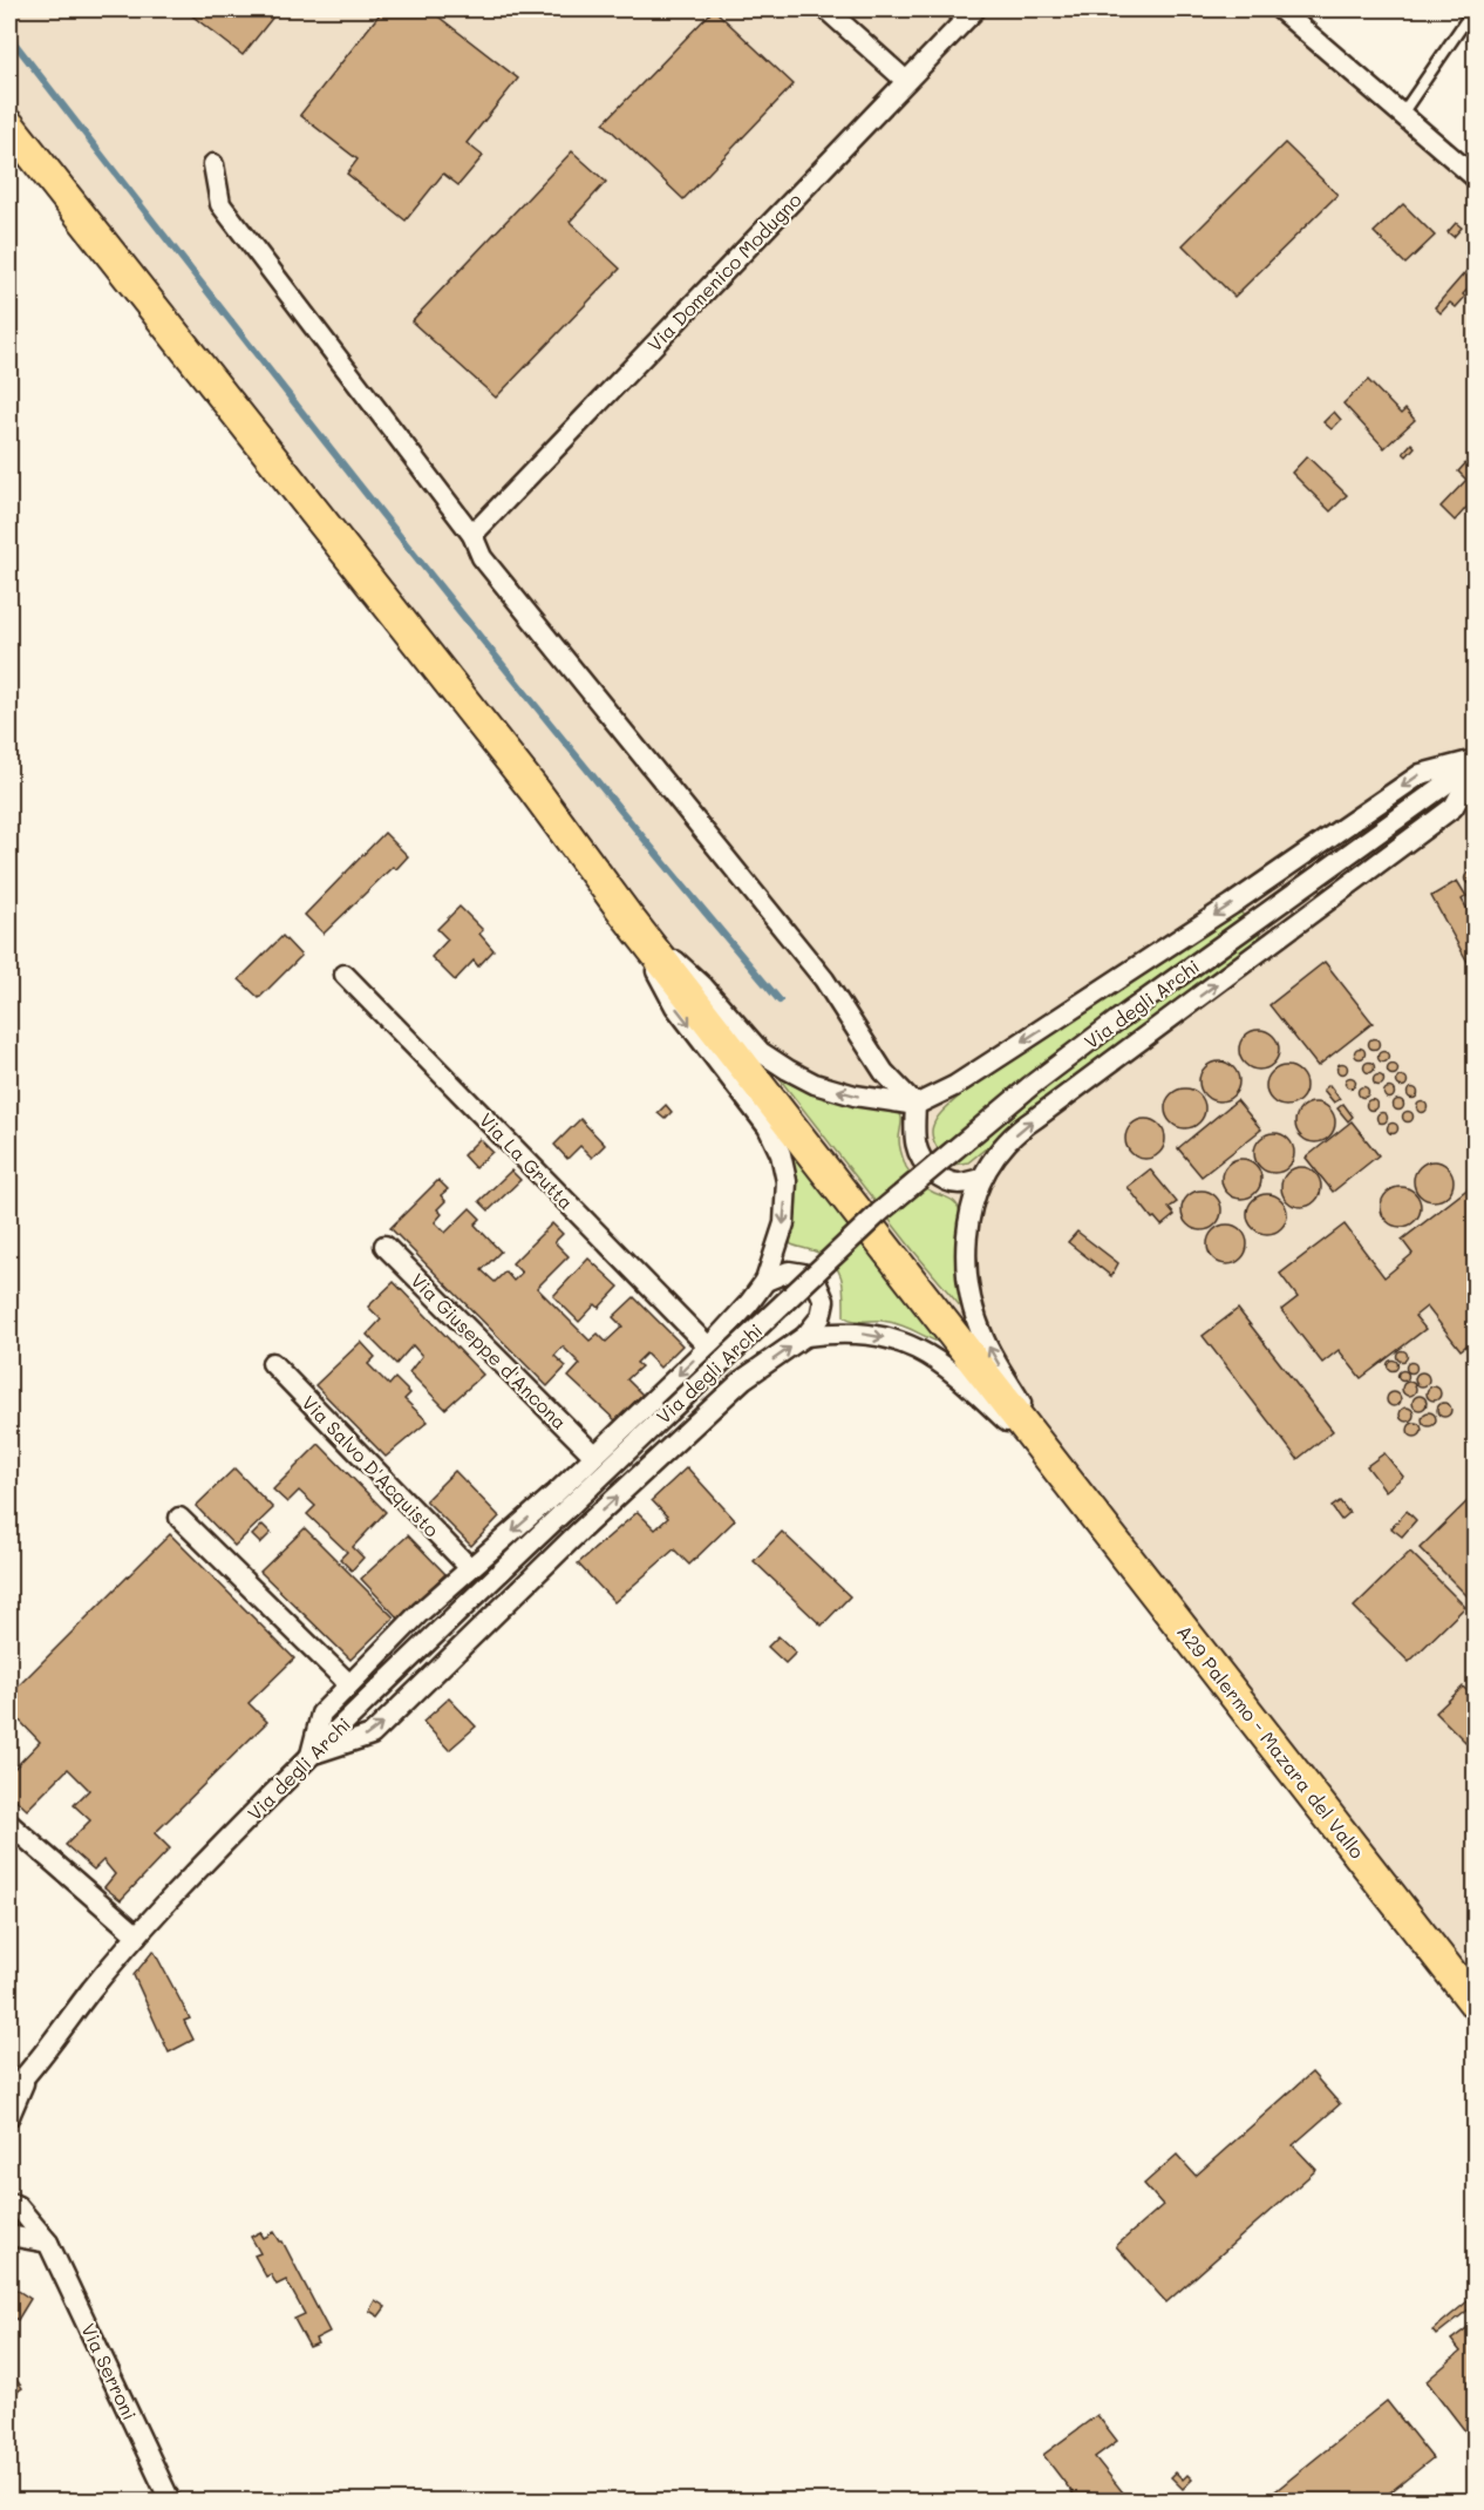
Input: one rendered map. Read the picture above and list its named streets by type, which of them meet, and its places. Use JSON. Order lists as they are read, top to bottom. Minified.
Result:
{"streets":{"main road":["A29 Palermo - Mazara del Vallo"],"street":["Via Domenico Modugno","Via degli Archi","Via La Grutta","Via Giuseppe d'Ancona","Via Salvo D'Acquisto","Via Serroni"]}}
